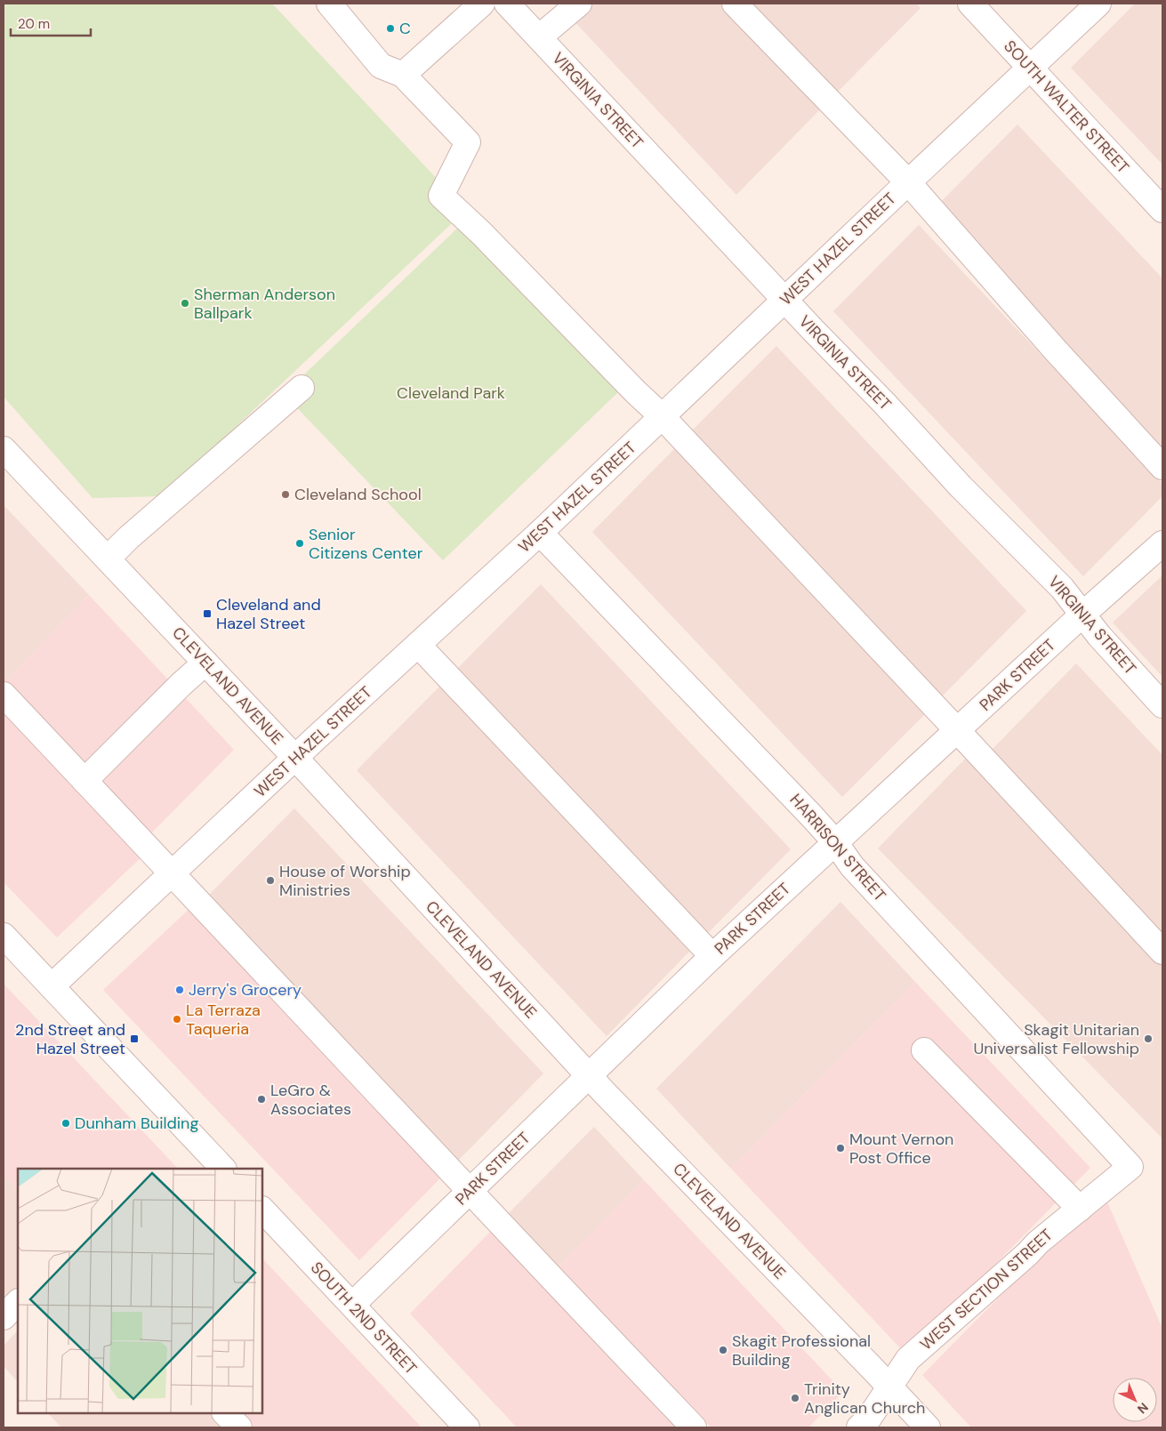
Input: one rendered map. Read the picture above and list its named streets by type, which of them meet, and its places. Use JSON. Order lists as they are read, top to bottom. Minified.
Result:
{"streets":{"street":["VIRGINIA STREET","SOUTH WALTER STREET","WEST HAZEL STREET","PARK STREET","CLEVELAND AVENUE","HARRISON STREET","WEST SECTION STREET","SOUTH 2ND STREET"]},"crossings":[["VIRGINIA STREET","WEST HAZEL STREET"],["VIRGINIA STREET","PARK STREET"],["SOUTH WALTER STREET","WEST HAZEL STREET"],["WEST HAZEL STREET","CLEVELAND AVENUE"],["WEST HAZEL STREET","HARRISON STREET"],["PARK STREET","CLEVELAND AVENUE"],["PARK STREET","HARRISON STREET"],["PARK STREET","SOUTH 2ND STREET"],["CLEVELAND AVENUE","WEST SECTION STREET"],["HARRISON STREET","WEST SECTION STREET"]],"parks":["Cleveland Park"],"places":{"other":["C","Sherman Anderson Ballpark","Cleveland School","Senior Citizens Center","House of Worship Ministries","Jerry's Grocery","La Terraza Taqueria","Skagit Unitarian Universalist Fellowship","LeGro & Associates","Dunham Building","Mount Vernon Post Office","Skagit Professional Building","Trinity Anglican Church"],"transit":["Cleveland and Hazel Street","2nd Street and Hazel Street"]},"scale_bar":"20 m","north":"bottom right"}
